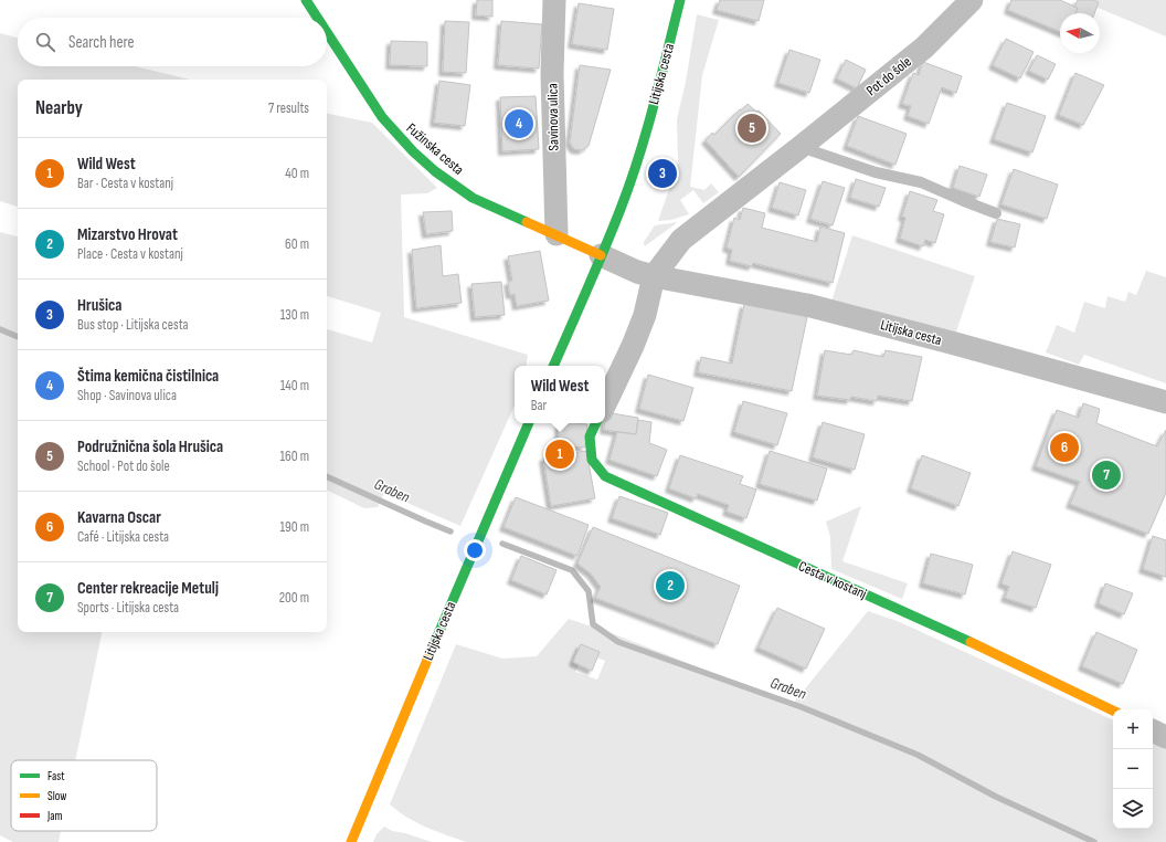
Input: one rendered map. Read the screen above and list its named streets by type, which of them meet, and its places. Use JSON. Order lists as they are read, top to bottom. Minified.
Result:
{"streets":{"street":["Litijska cesta","Pot do šole","Savinova ulica","Fužinska cesta","Cesta v kostanj"]},"crossings":[["Litijska cesta","Pot do šole"],["Litijska cesta","Fužinska cesta"],["Savinova ulica","Fužinska cesta"]],"water":["Graben"],"legend":["Fast","Slow","Jam"],"north":"left","page":{"search":"Search here","heading":["Nearby","7 results"],"pins":["4","5","3","6","1","7","2"],"list":[{"mark":"1","name":"Wild West","note":"Bar · Cesta v kostanj","value":"40 m"},{"mark":"2","name":"Mizarstvo Hrovat","note":"Place · Cesta v kostanj","value":"60 m"},{"mark":"3","name":"Hrušica","note":"Bus stop · Litijska cesta","value":"130 m"},{"mark":"4","name":"Štima kemična čistilnica","note":"Shop · Savinova ulica","value":"140 m"},{"mark":"5","name":"Podružnična šola Hrušica","note":"School · Pot do šole","value":"160 m"},{"mark":"6","name":"Kavarna Oscar","note":"Café · Litijska cesta","value":"190 m"},{"mark":"7","name":"Center rekreacije Metulj","note":"Sports · Litijska cesta","value":"200 m"}],"popup":["Wild West","Bar"],"map_buttons":["+","−"]}}
